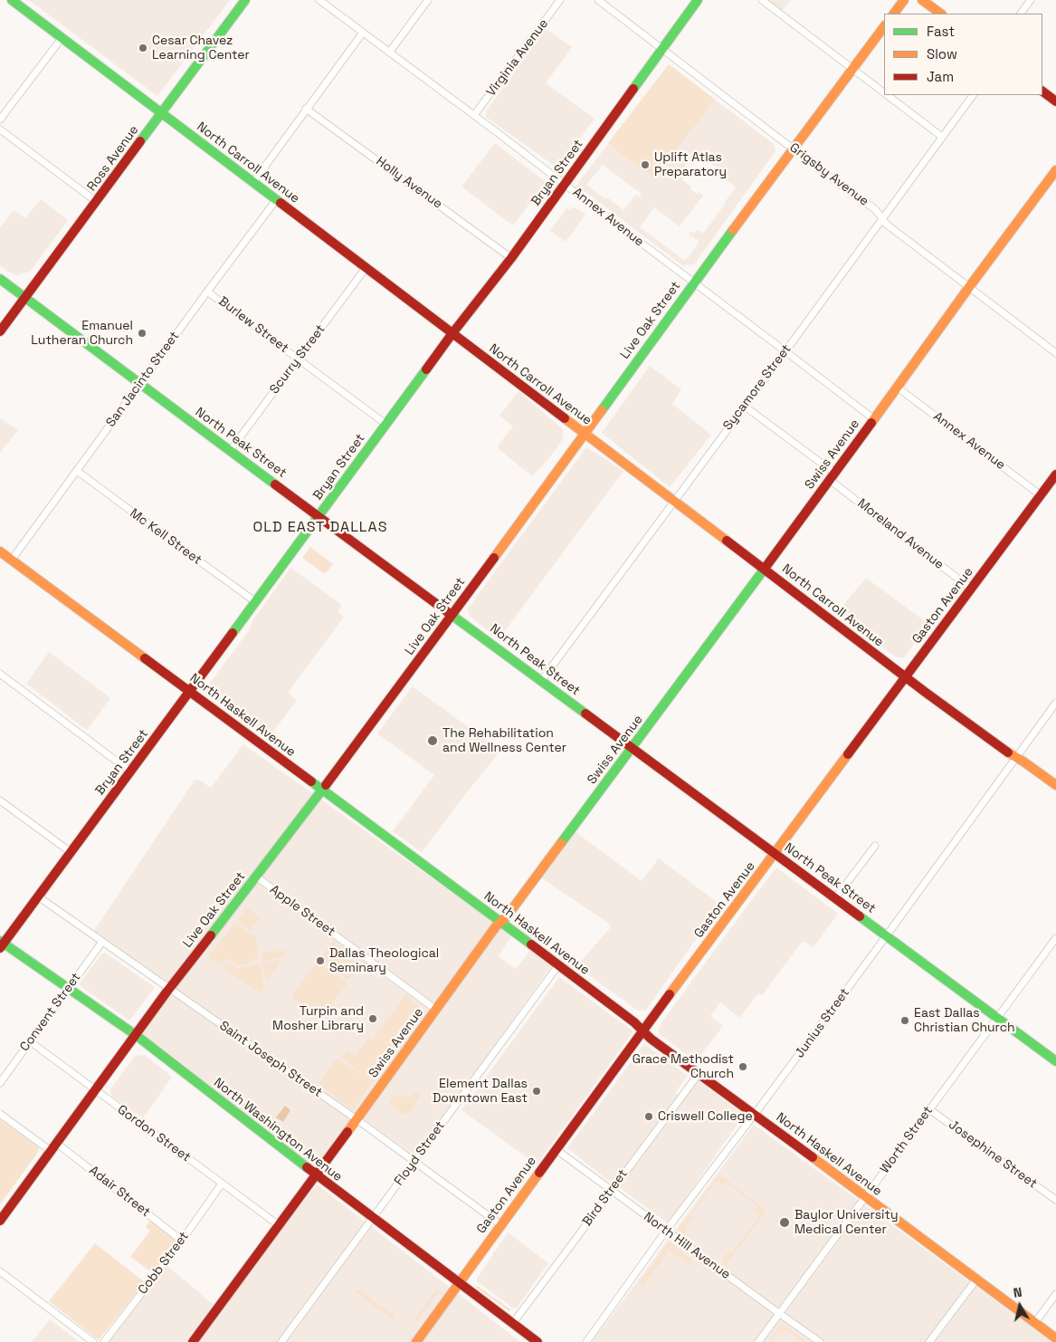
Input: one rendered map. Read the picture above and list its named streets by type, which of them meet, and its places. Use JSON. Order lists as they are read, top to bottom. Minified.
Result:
{"streets":{"street":["Virginia Avenue","Ross Avenue","North Carroll Avenue","Bryan Street","Grigsby Avenue","Holly Avenue","Annex Avenue","Live Oak Street","Burlew Street","Scurry Street","San Jacinto Street","Sycamore Street","North Peak Street","Swiss Avenue","Moreland Avenue","Mc Kell Street","Gaston Avenue","North Haskell Avenue","Apple Street","Convent Street","Junius Street","Saint Joseph Street","North Washington Avenue","Gordon Street","Worth Street","Floyd Street","Josephine Street","Adair Street","Bird Street","North Hill Avenue","Cobb Street"]},"crossings":[["Virginia Avenue","Annex Avenue"],["Ross Avenue","North Carroll Avenue"],["Ross Avenue","North Peak Street"],["North Carroll Avenue","Bryan Street"],["North Carroll Avenue","Live Oak Street"],["North Carroll Avenue","Scurry Street"],["North Carroll Avenue","San Jacinto Street"],["North Carroll Avenue","Sycamore Street"],["North Carroll Avenue","Swiss Avenue"],["North Carroll Avenue","Gaston Avenue"],["North Carroll Avenue","Junius Street"],["Bryan Street","Grigsby Avenue"],["Bryan Street","Holly Avenue"],["Bryan Street","Annex Avenue"],["Bryan Street","Burlew Street"],["Bryan Street","North Peak Street"],["Bryan Street","Mc Kell Street"],["Bryan Street","North Haskell Avenue"],["Bryan Street","Saint Joseph Street"],["Bryan Street","North Washington Avenue"],["Grigsby Avenue","Live Oak Street"],["Grigsby Avenue","Sycamore Street"],["Grigsby Avenue","Swiss Avenue"],["Annex Avenue","Live Oak Street"],["Annex Avenue","Sycamore Street"],["Annex Avenue","Swiss Avenue"],["Annex Avenue","Gaston Avenue"],["Live Oak Street","North Peak Street"],["Live Oak Street","North Haskell Avenue"],["Live Oak Street","Apple Street"],["Live Oak Street","Saint Joseph Street"],["Live Oak Street","North Washington Avenue"],["Live Oak Street","Gordon Street"],["Live Oak Street","Adair Street"],["Burlew Street","Scurry Street"],["Burlew Street","San Jacinto Street"],["Scurry Street","North Peak Street"],["San Jacinto Street","North Peak Street"],["San Jacinto Street","Mc Kell Street"],["San Jacinto Street","North Haskell Avenue"],["Sycamore Street","North Peak Street"],["Sycamore Street","Moreland Avenue"],["North Peak Street","Swiss Avenue"],["North Peak Street","Gaston Avenue"],["North Peak Street","Junius Street"],["North Peak Street","Worth Street"],["Swiss Avenue","Moreland Avenue"],["Swiss Avenue","North Haskell Avenue"],["Swiss Avenue","Apple Street"],["Swiss Avenue","Saint Joseph Street"],["Swiss Avenue","North Washington Avenue"],["Swiss Avenue","Gordon Street"],["Moreland Avenue","Gaston Avenue"],["Gaston Avenue","North Haskell Avenue"],["Gaston Avenue","Saint Joseph Street"],["Gaston Avenue","North Washington Avenue"],["Gaston Avenue","North Hill Avenue"],["North Haskell Avenue","Junius Street"],["North Haskell Avenue","Worth Street"],["North Haskell Avenue","Floyd Street"],["North Haskell Avenue","Bird Street"],["Convent Street","Saint Joseph Street"],["Convent Street","North Washington Avenue"],["Convent Street","Gordon Street"],["Junius Street","North Hill Avenue"],["Saint Joseph Street","Floyd Street"],["North Washington Avenue","Floyd Street"],["North Washington Avenue","Bird Street"],["Gordon Street","Cobb Street"],["Worth Street","Josephine Street"],["Worth Street","North Hill Avenue"],["Adair Street","Cobb Street"],["Bird Street","North Hill Avenue"]],"districts":["OLD EAST DALLAS"],"places":["Cesar Chavez Learning Center","Uplift Atlas Preparatory","Emanuel Lutheran Church","The Rehabilitation and Wellness Center","Dallas Theological Seminary","Turpin and Mosher Library","East Dallas Christian Church","Grace Methodist Church","Element Dallas Downtown East","Criswell College","Baylor University Medical Center"],"legend":["Fast","Slow","Jam"],"north":"top"}
